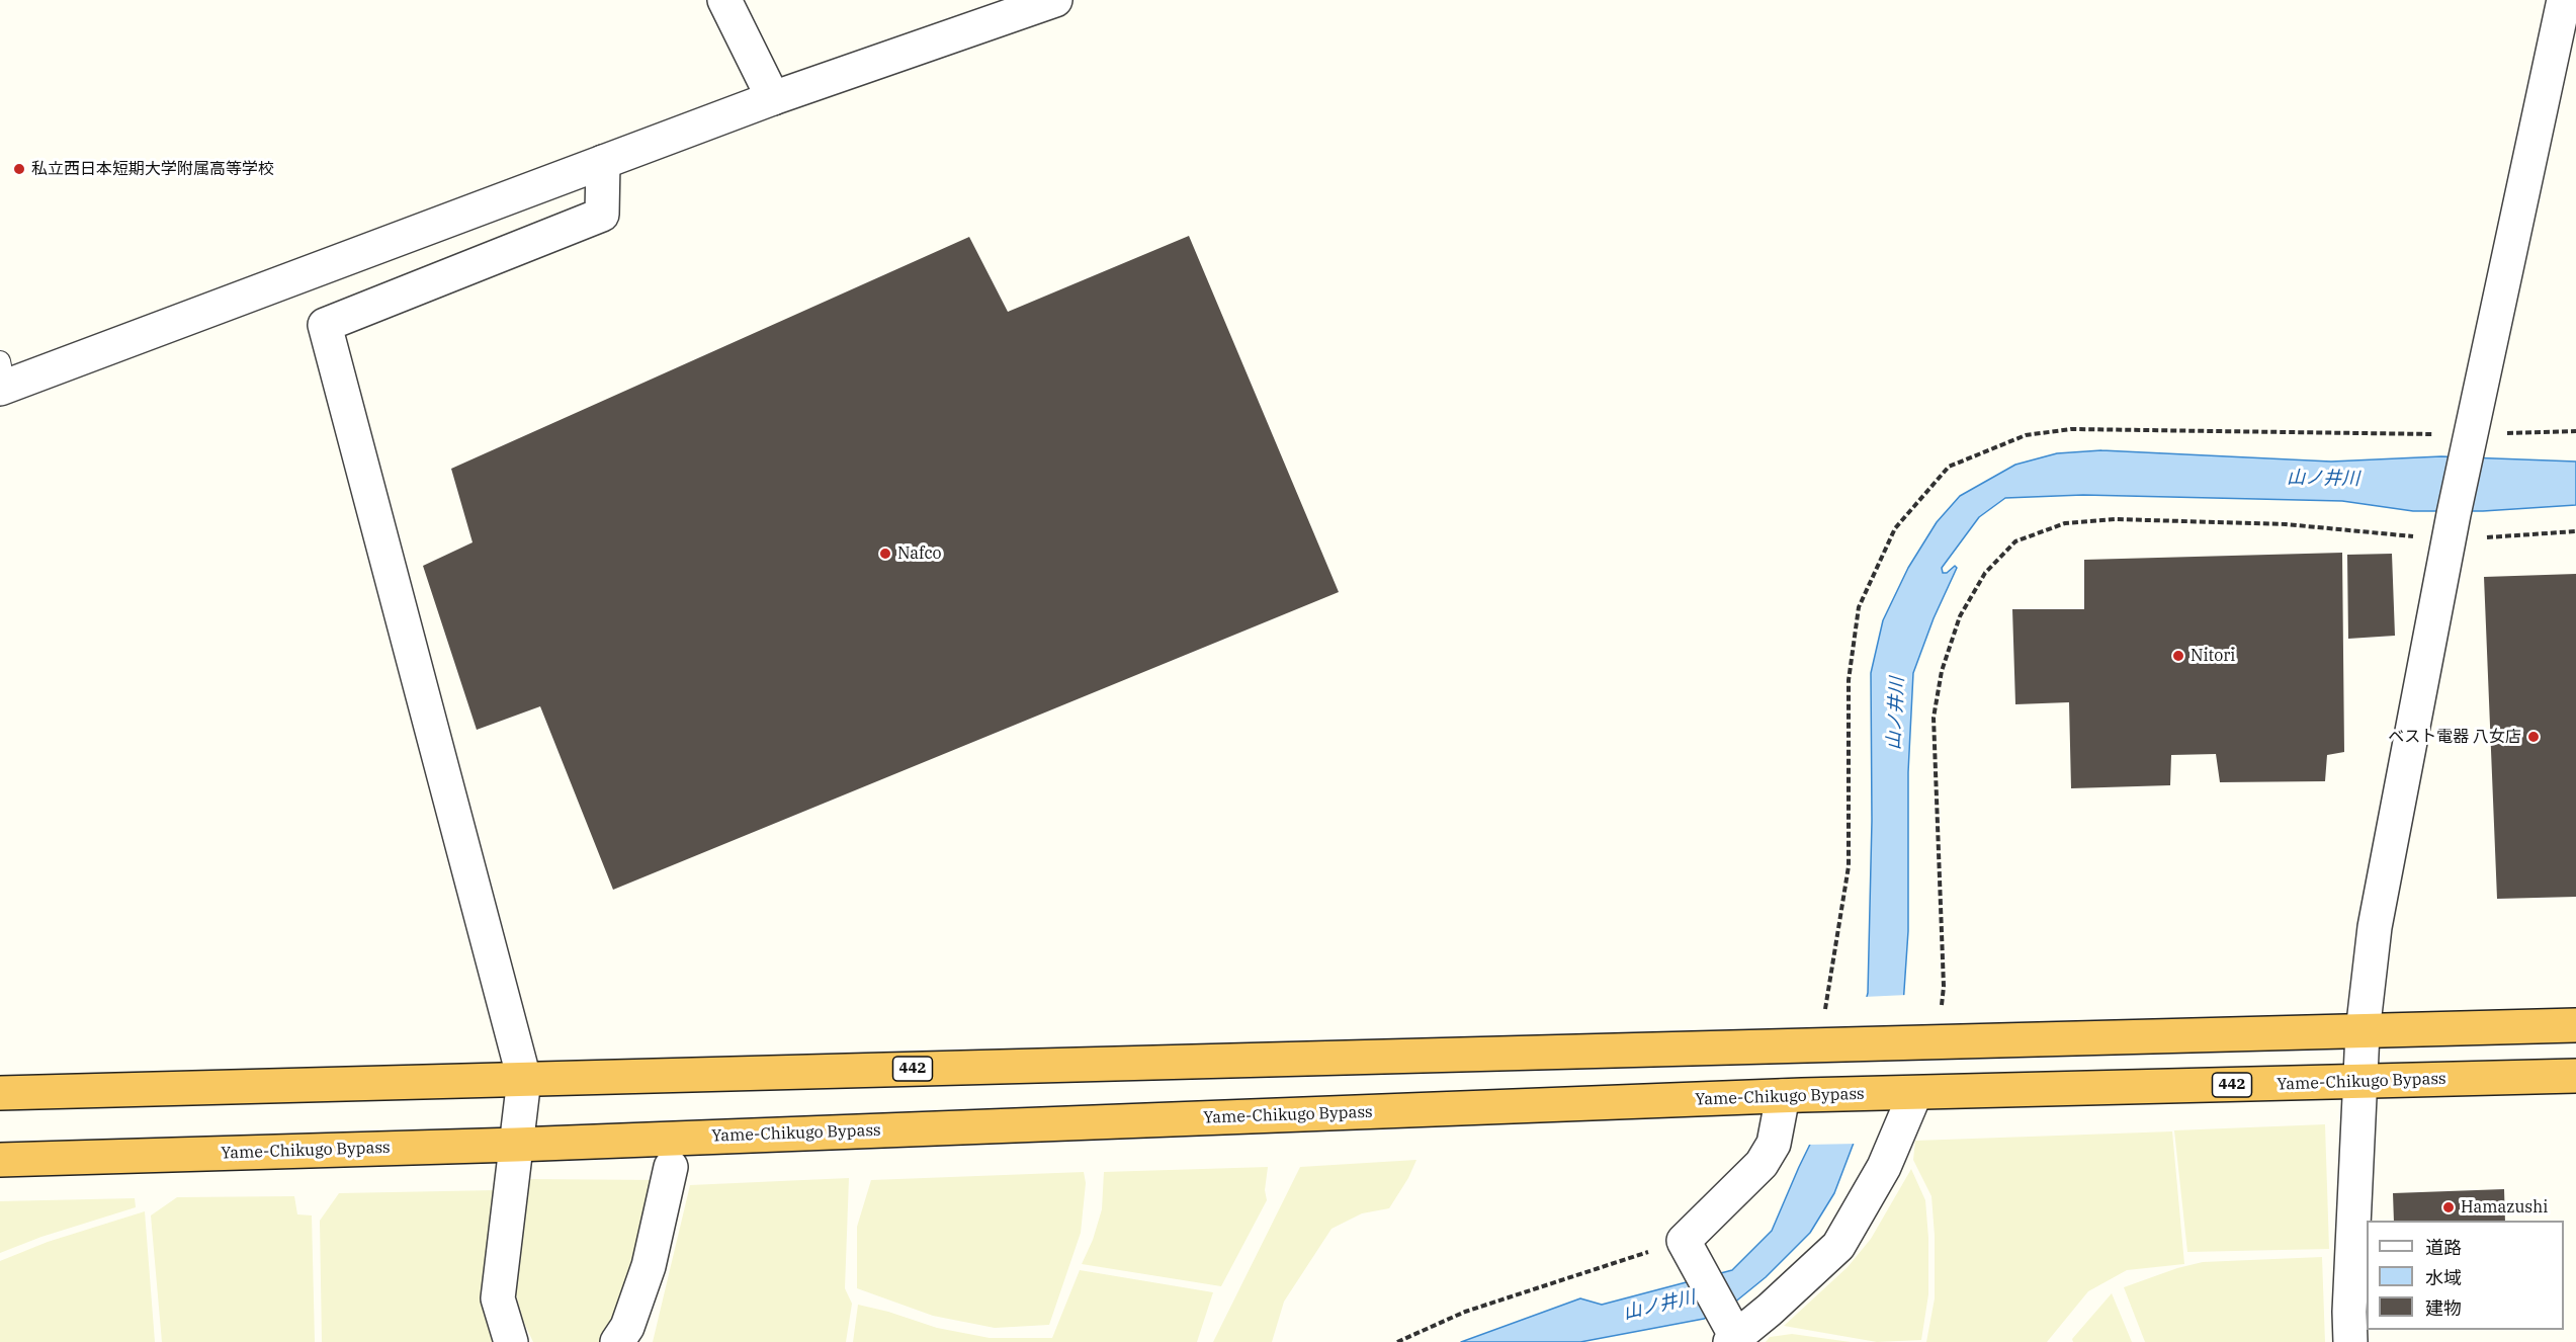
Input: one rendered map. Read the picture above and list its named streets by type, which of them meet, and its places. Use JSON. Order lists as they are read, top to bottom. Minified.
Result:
{"streets":{"highway":["442","Yame-Chikugo Bypass"]},"water":["山ノ井川"],"places":["私立西日本短期大学附属高等学校","Nafco","Nitori","ベスト電器 八女店","Hamazushi"],"legend":["道路","水域","建物"]}
